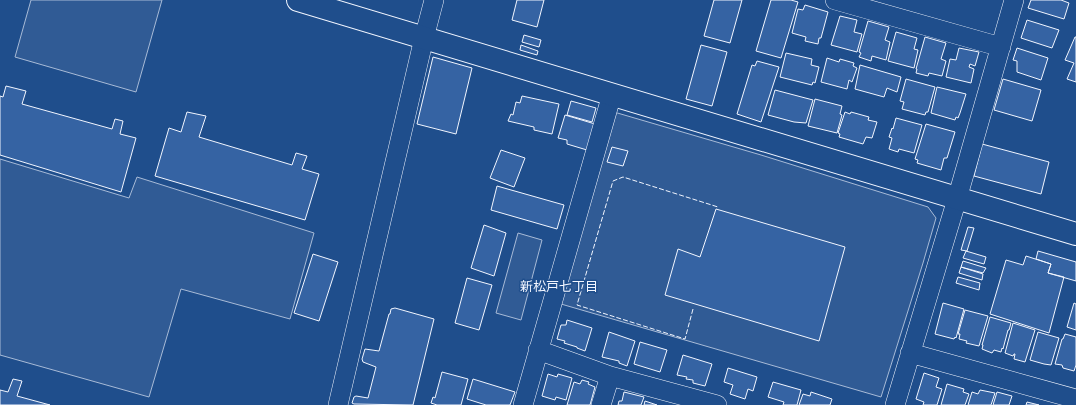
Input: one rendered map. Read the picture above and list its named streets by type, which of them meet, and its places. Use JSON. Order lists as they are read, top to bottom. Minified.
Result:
{"districts":["新松戸七丁目"]}
